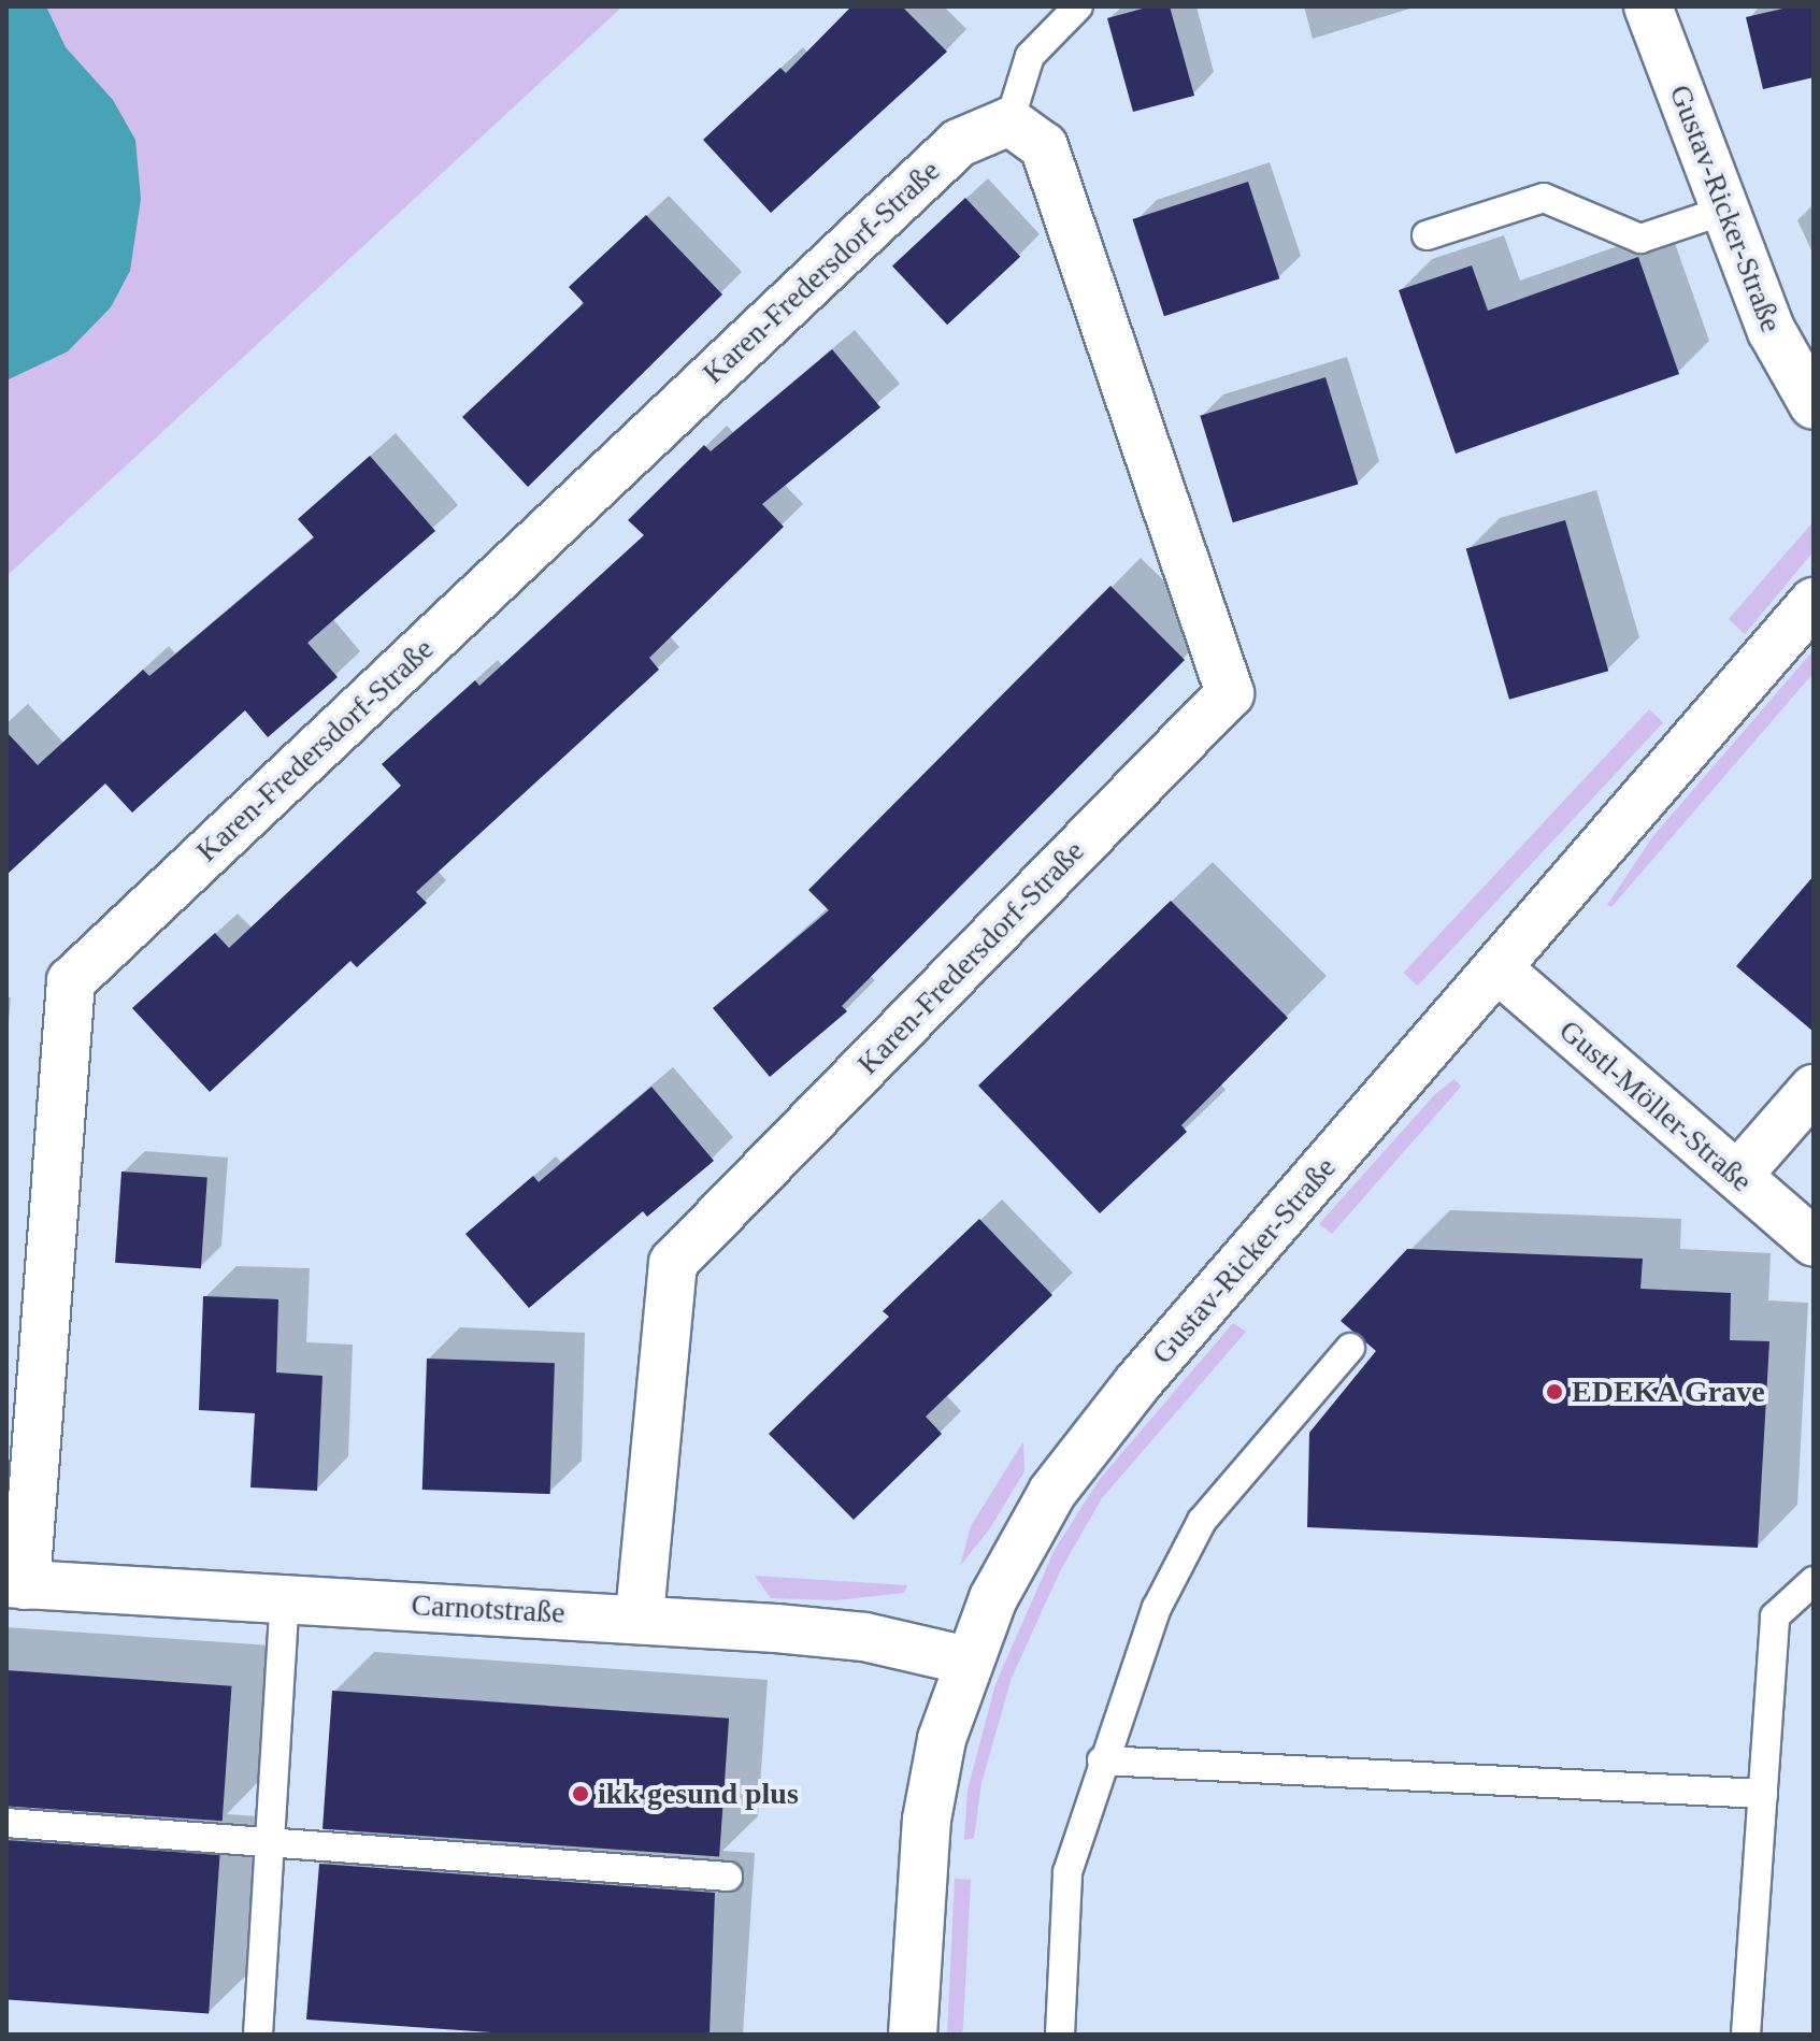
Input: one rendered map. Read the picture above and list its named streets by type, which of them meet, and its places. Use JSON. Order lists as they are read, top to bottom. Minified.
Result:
{"streets":{"street":["Gustav-Ricker-Straße","Karen-Fredersdorf-Straße","Gustl-Möller-Straße","Carnotstraße"]},"crossings":[["Gustav-Ricker-Straße","Gustl-Möller-Straße"],["Gustav-Ricker-Straße","Carnotstraße"],["Karen-Fredersdorf-Straße","Carnotstraße"]],"places":["EDEKA Grave","ikk gesund plus"]}
